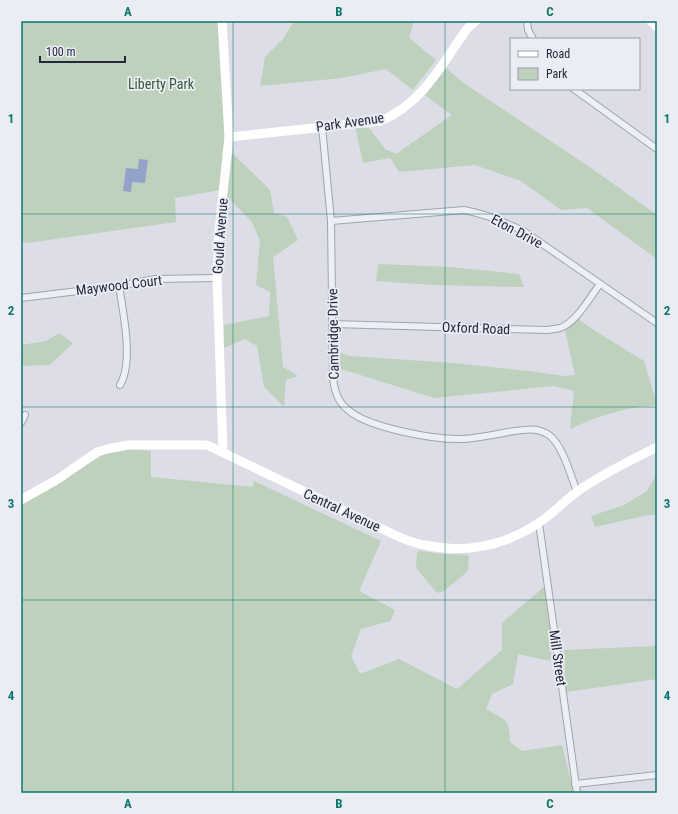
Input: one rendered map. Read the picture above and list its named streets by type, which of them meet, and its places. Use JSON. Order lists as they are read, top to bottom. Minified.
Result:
{"streets":{"street":["Park Avenue","Eton Drive","Gould Avenue","Maywood Court","Oxford Road","Cambridge Drive","Central Avenue","Mill Street"]},"crossings":[["Park Avenue","Gould Avenue"],["Park Avenue","Cambridge Drive"],["Eton Drive","Oxford Road"],["Eton Drive","Cambridge Drive"],["Gould Avenue","Maywood Court"],["Gould Avenue","Central Avenue"],["Oxford Road","Cambridge Drive"],["Cambridge Drive","Central Avenue"],["Central Avenue","Mill Street"]],"parks":["Liberty Park"],"legend":["Road","Park"],"scale_bar":"100 m","grid":{"columns":["A","B","C"],"rows":["1","2","3","4"]}}
